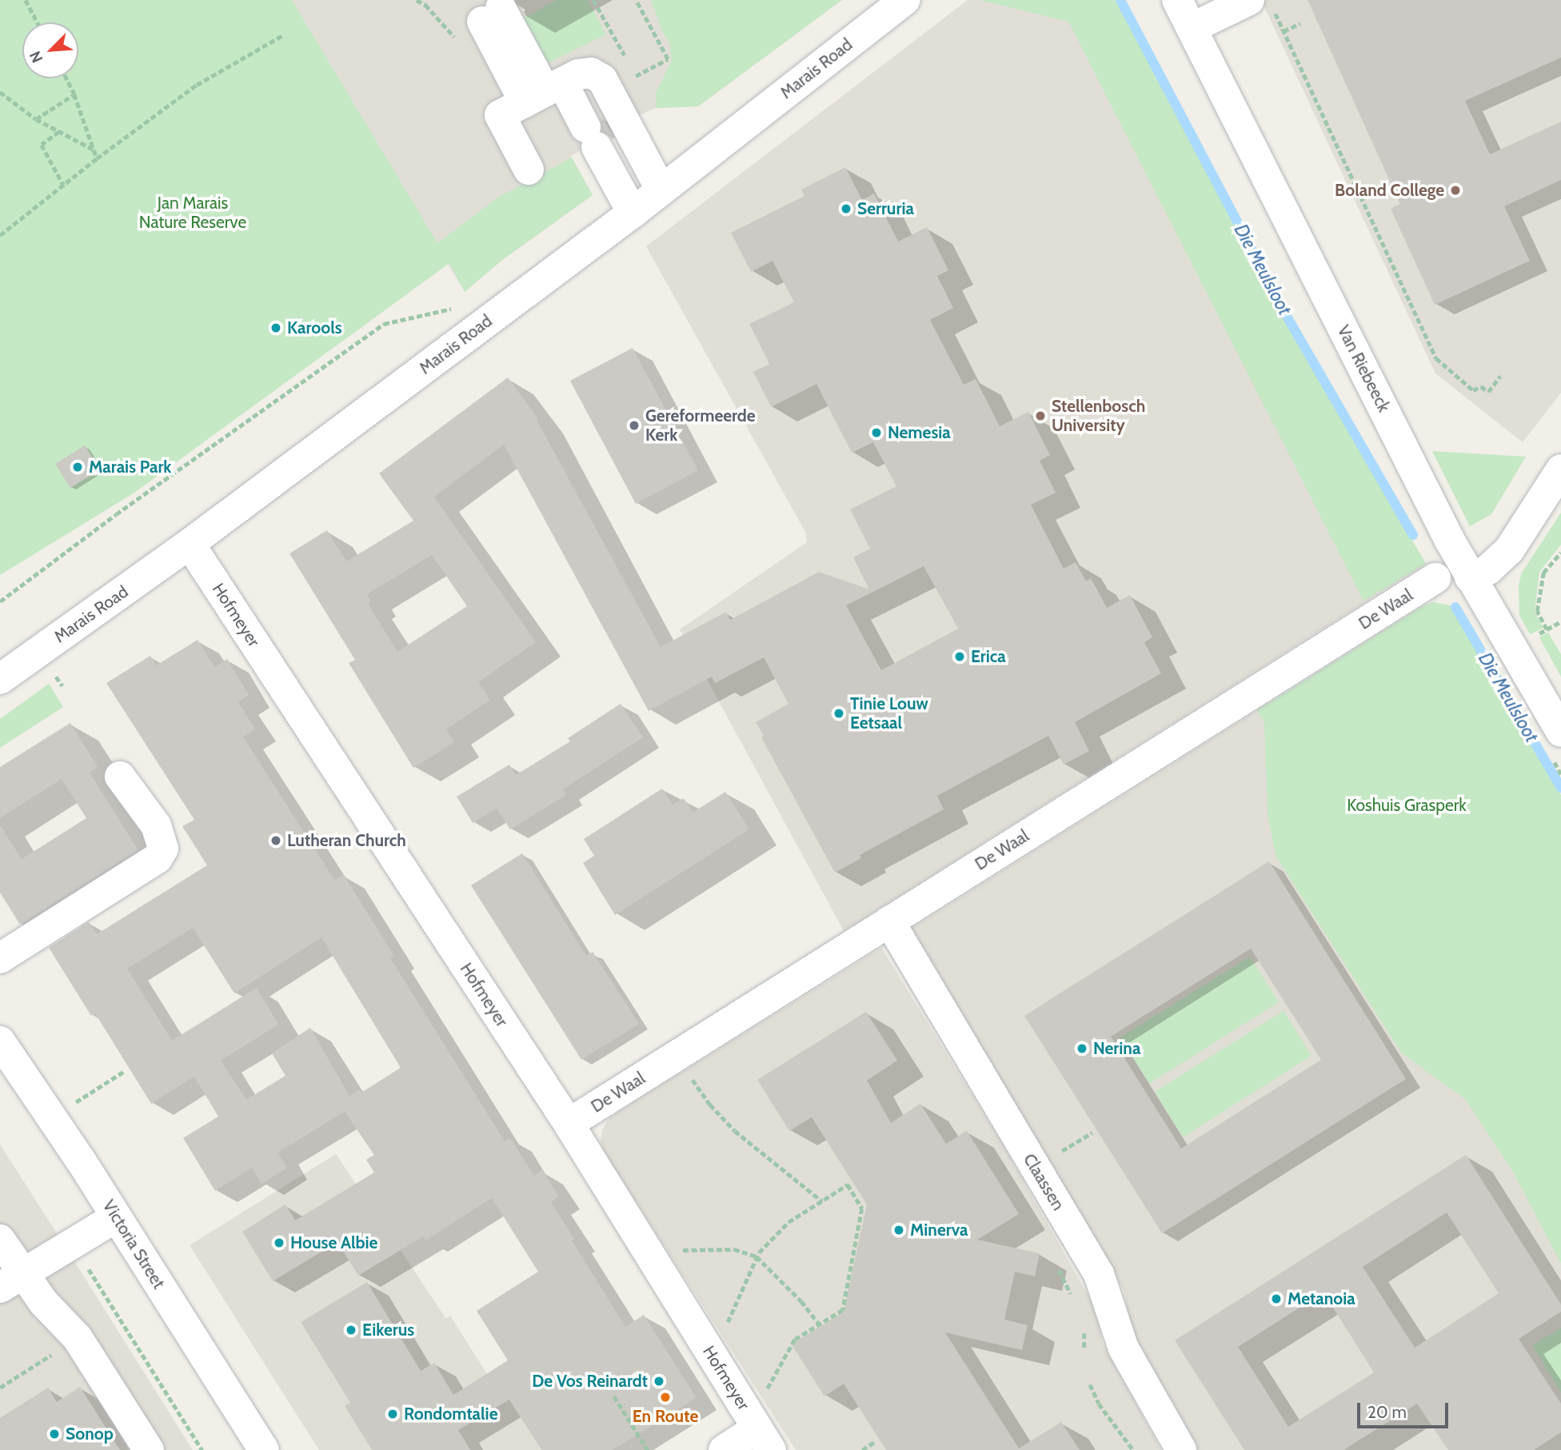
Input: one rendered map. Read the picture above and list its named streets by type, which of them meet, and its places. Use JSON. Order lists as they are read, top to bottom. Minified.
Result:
{"streets":{"street":["Marais Road","Van Riebeeck","De Waal","Hofmeyer","Claassen","Victoria Street"]},"crossings":[["Marais Road","Hofmeyer"],["De Waal","Hofmeyer"],["De Waal","Claassen"]],"water":["Die Meulsloot"],"parks":["Jan Marais Nature Reserve","Koshuis Grasperk"],"places":["Boland College","Serruria","Karools","Stellenbosch University","Gereformeerde Kerk","Nemesia","Marais Park","Erica","Tinie Louw Eetsaal","Lutheran Church","Nerina","Minerva","House Albie","Metanoia","Eikerus","De Vos Reinardt","En Route","Rondomtalie","Sonop"],"scale_bar":"20 m","north":"bottom left"}
